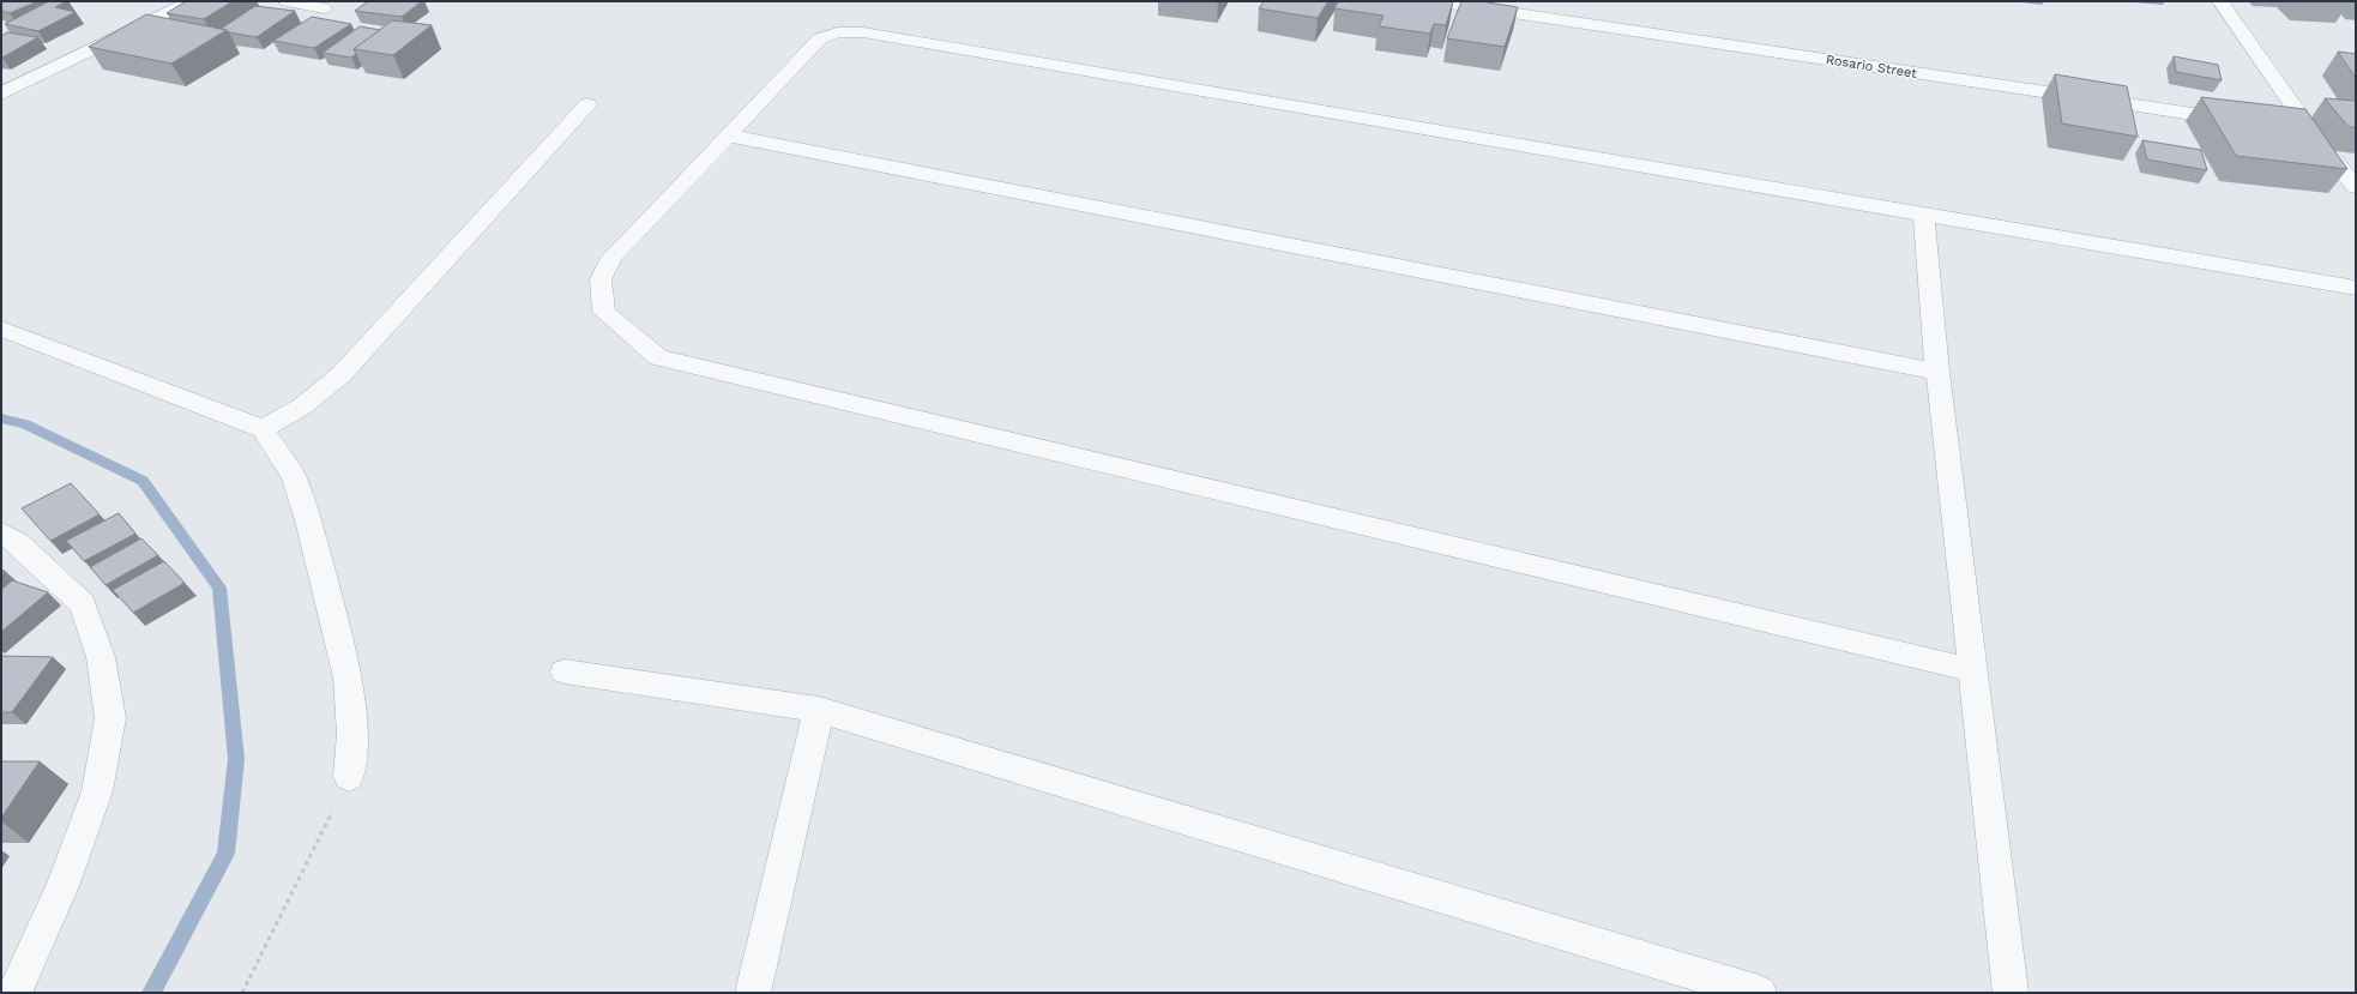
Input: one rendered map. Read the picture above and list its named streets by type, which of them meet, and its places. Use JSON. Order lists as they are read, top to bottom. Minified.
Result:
{"streets":{"street":["Rosario Street"]}}
